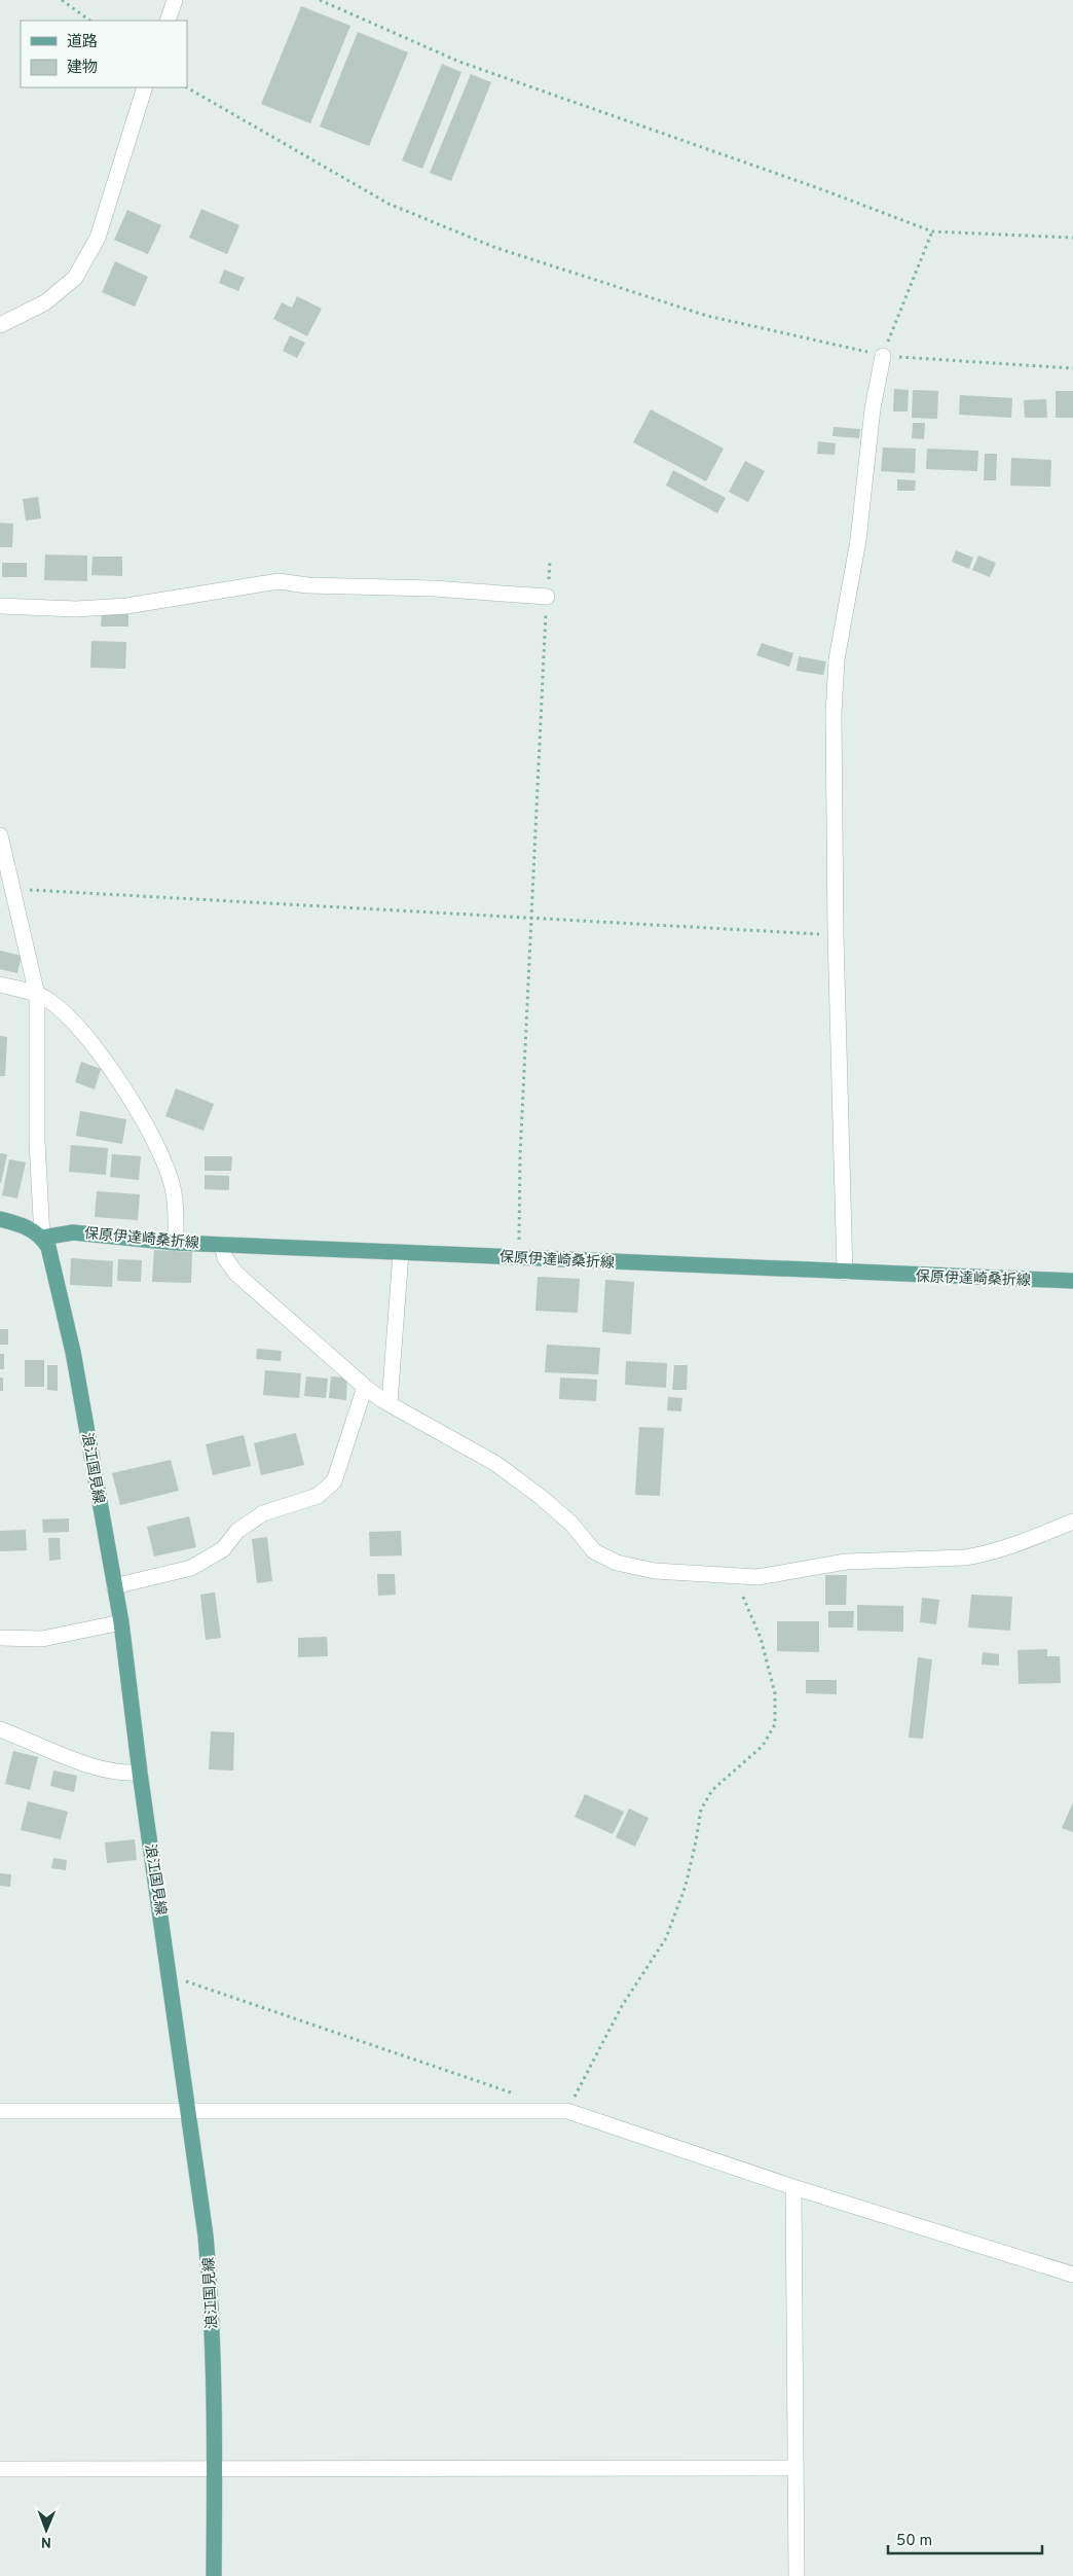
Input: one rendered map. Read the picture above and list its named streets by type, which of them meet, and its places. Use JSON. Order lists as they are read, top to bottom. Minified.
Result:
{"streets":{"main road":["保原伊達崎桑折線","浪江国見線"]},"crossings":[["保原伊達崎桑折線","浪江国見線"]],"legend":["道路","建物"],"scale_bar":"50 m","north":"bottom"}
